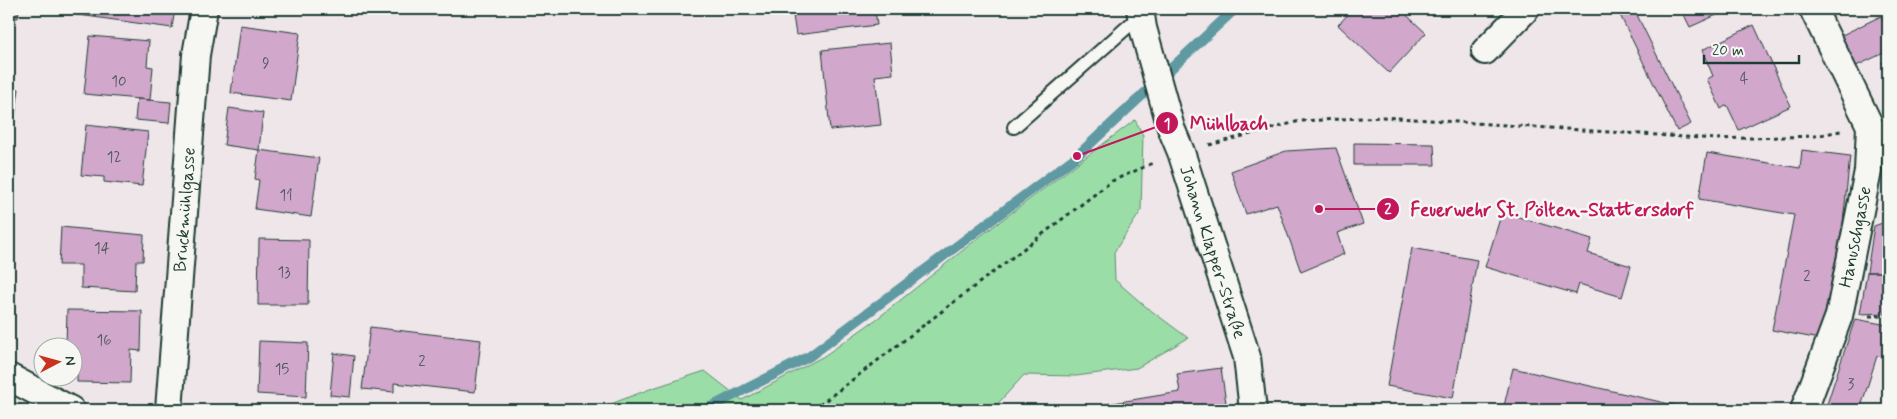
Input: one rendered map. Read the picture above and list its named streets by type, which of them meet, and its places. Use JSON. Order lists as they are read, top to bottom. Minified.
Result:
{"streets":{"street":["Bruckmühlgasse","Hanuschgasse","Johann Klapper-Straße"]},"places":["Mühlbach","Feuerwehr St. Pölten-Stattersdorf"],"house_numbers":["9","4","10","12","11","14","13","2","16","2","15","3"],"scale_bar":"20 m","north":"right"}
